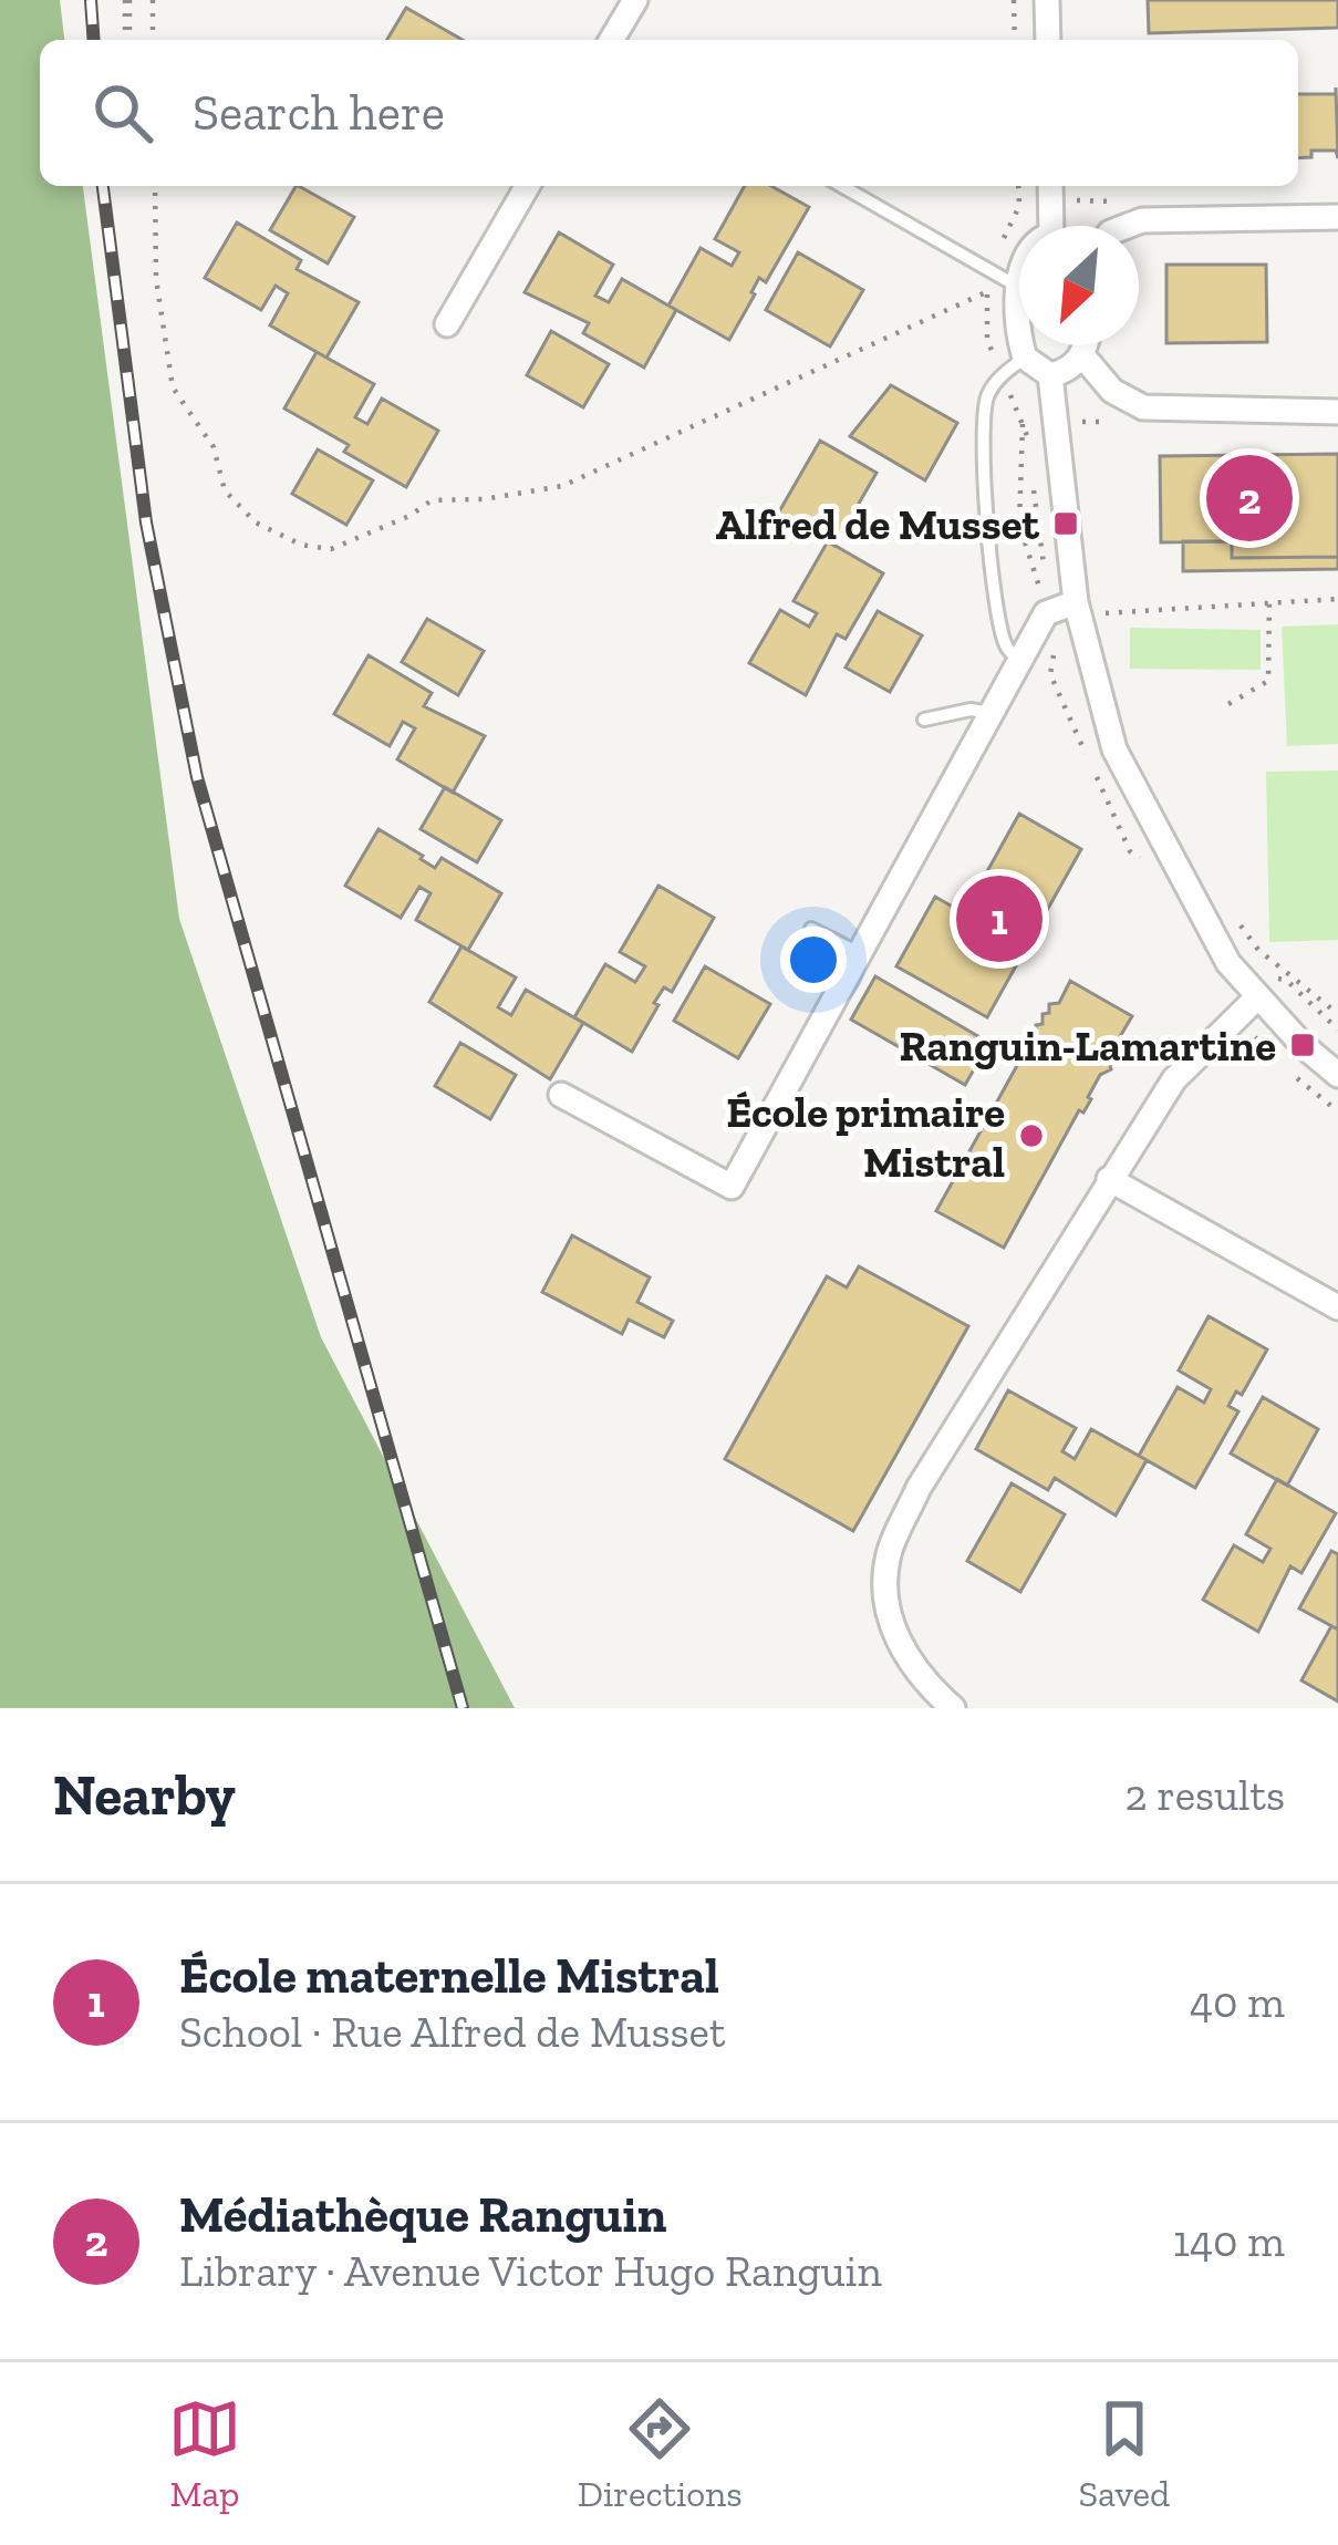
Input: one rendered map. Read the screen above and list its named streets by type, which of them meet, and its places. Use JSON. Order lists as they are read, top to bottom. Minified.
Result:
{"places":{"transit":["Alfred de Musset","Ranguin-Lamartine"],"other":["École primaire Mistral"]},"north":"bottom left","page":{"search":"Search here","pins":["2","1"],"heading":["Nearby","2 results"],"list":[{"mark":"1","name":"École maternelle Mistral","note":"School · Rue Alfred de Musset","value":"40 m"},{"mark":"2","name":"Médiathèque Ranguin","note":"Library · Avenue Victor Hugo Ranguin","value":"140 m"}],"nav":["Map","Directions","Saved"]}}
